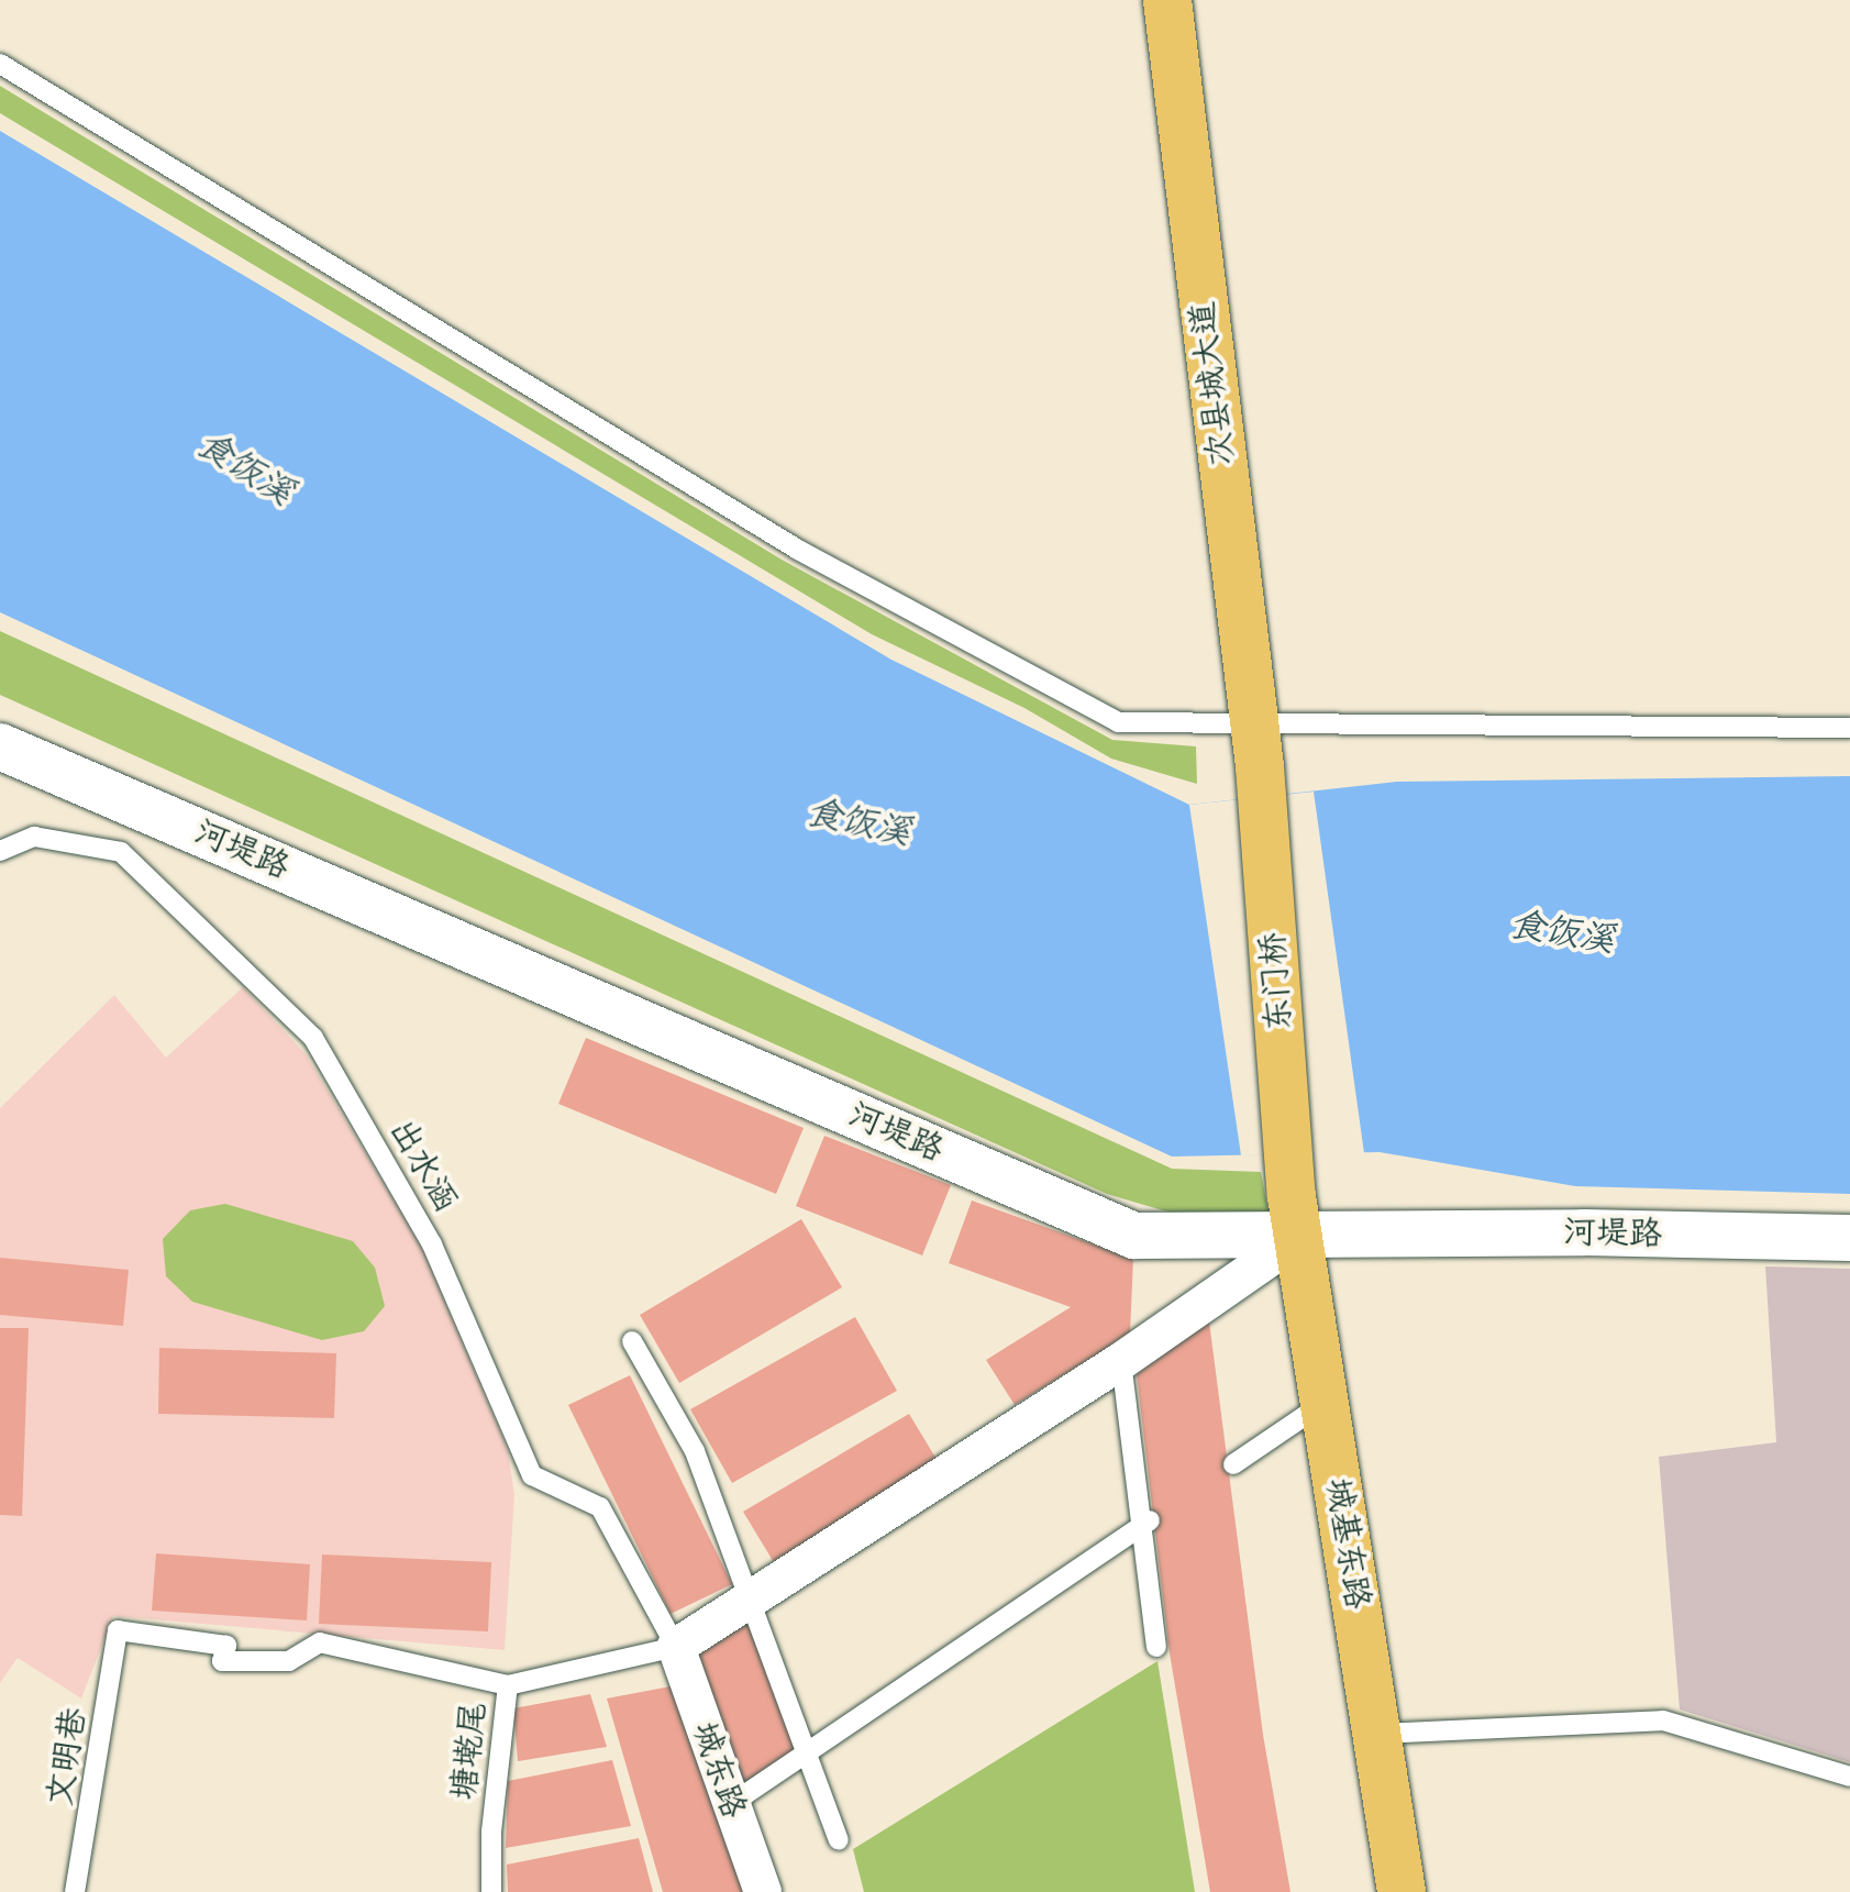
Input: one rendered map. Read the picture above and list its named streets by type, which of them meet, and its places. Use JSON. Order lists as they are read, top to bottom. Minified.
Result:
{"streets":{"highway":["次县城大道","东门桥","城基东路"],"street":["河堤路","城东路"],"lane":["出水涵","塘墘尾","文明巷"]},"crossings":[["次县城大道","东门桥"],["河堤路","东门桥"],["河堤路","城基东路"],["东门桥","城基东路"],["出水涵","塘墘尾"],["出水涵","城东路"],["塘墘尾","文明巷"],["塘墘尾","城东路"]],"water":["食饭溪"]}
